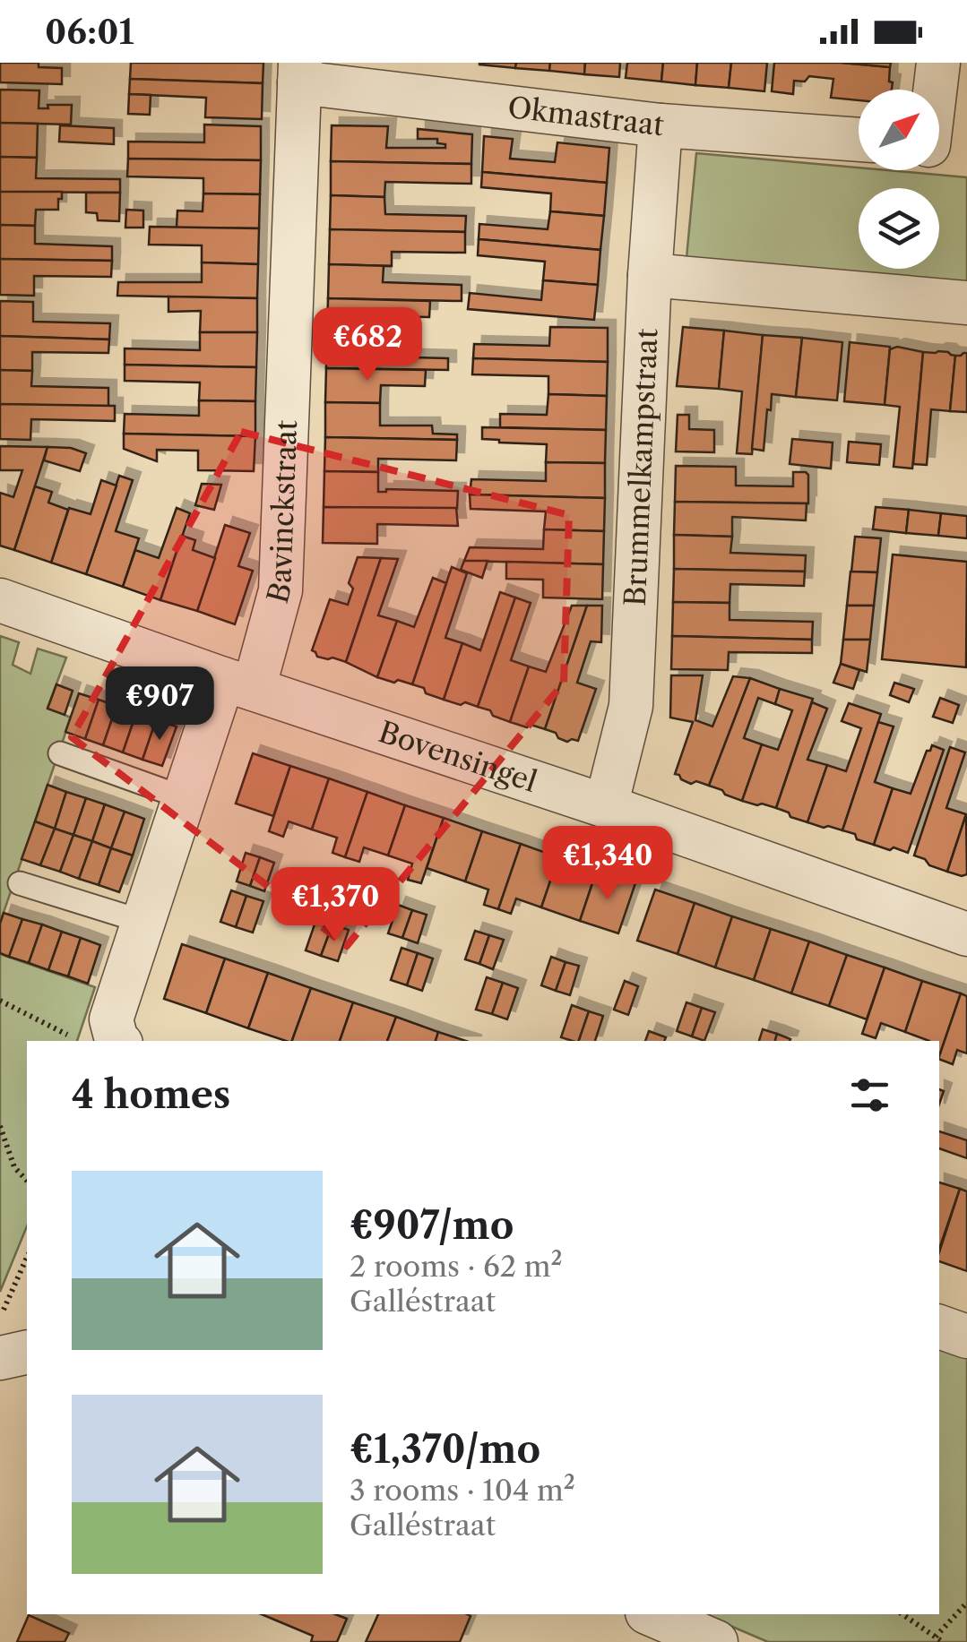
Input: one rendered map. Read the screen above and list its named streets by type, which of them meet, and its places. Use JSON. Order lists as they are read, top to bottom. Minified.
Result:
{"streets":{"street":["Okmastraat","Brummelkampstraat","Bavinckstraat","Bovensingel"]},"crossings":[["Okmastraat","Brummelkampstraat"],["Okmastraat","Bavinckstraat"],["Brummelkampstraat","Bovensingel"],["Bavinckstraat","Bovensingel"]],"north":"top right","page":{"status":"06:01","price":["€682","€907","€1,340","€1,370"],"heading":"4 homes","list":[{"name":"€907/mo","note":"2 rooms · 62 m² · Galléstraat"},{"name":"€1,370/mo","note":"3 rooms · 104 m² · Galléstraat"}]}}
